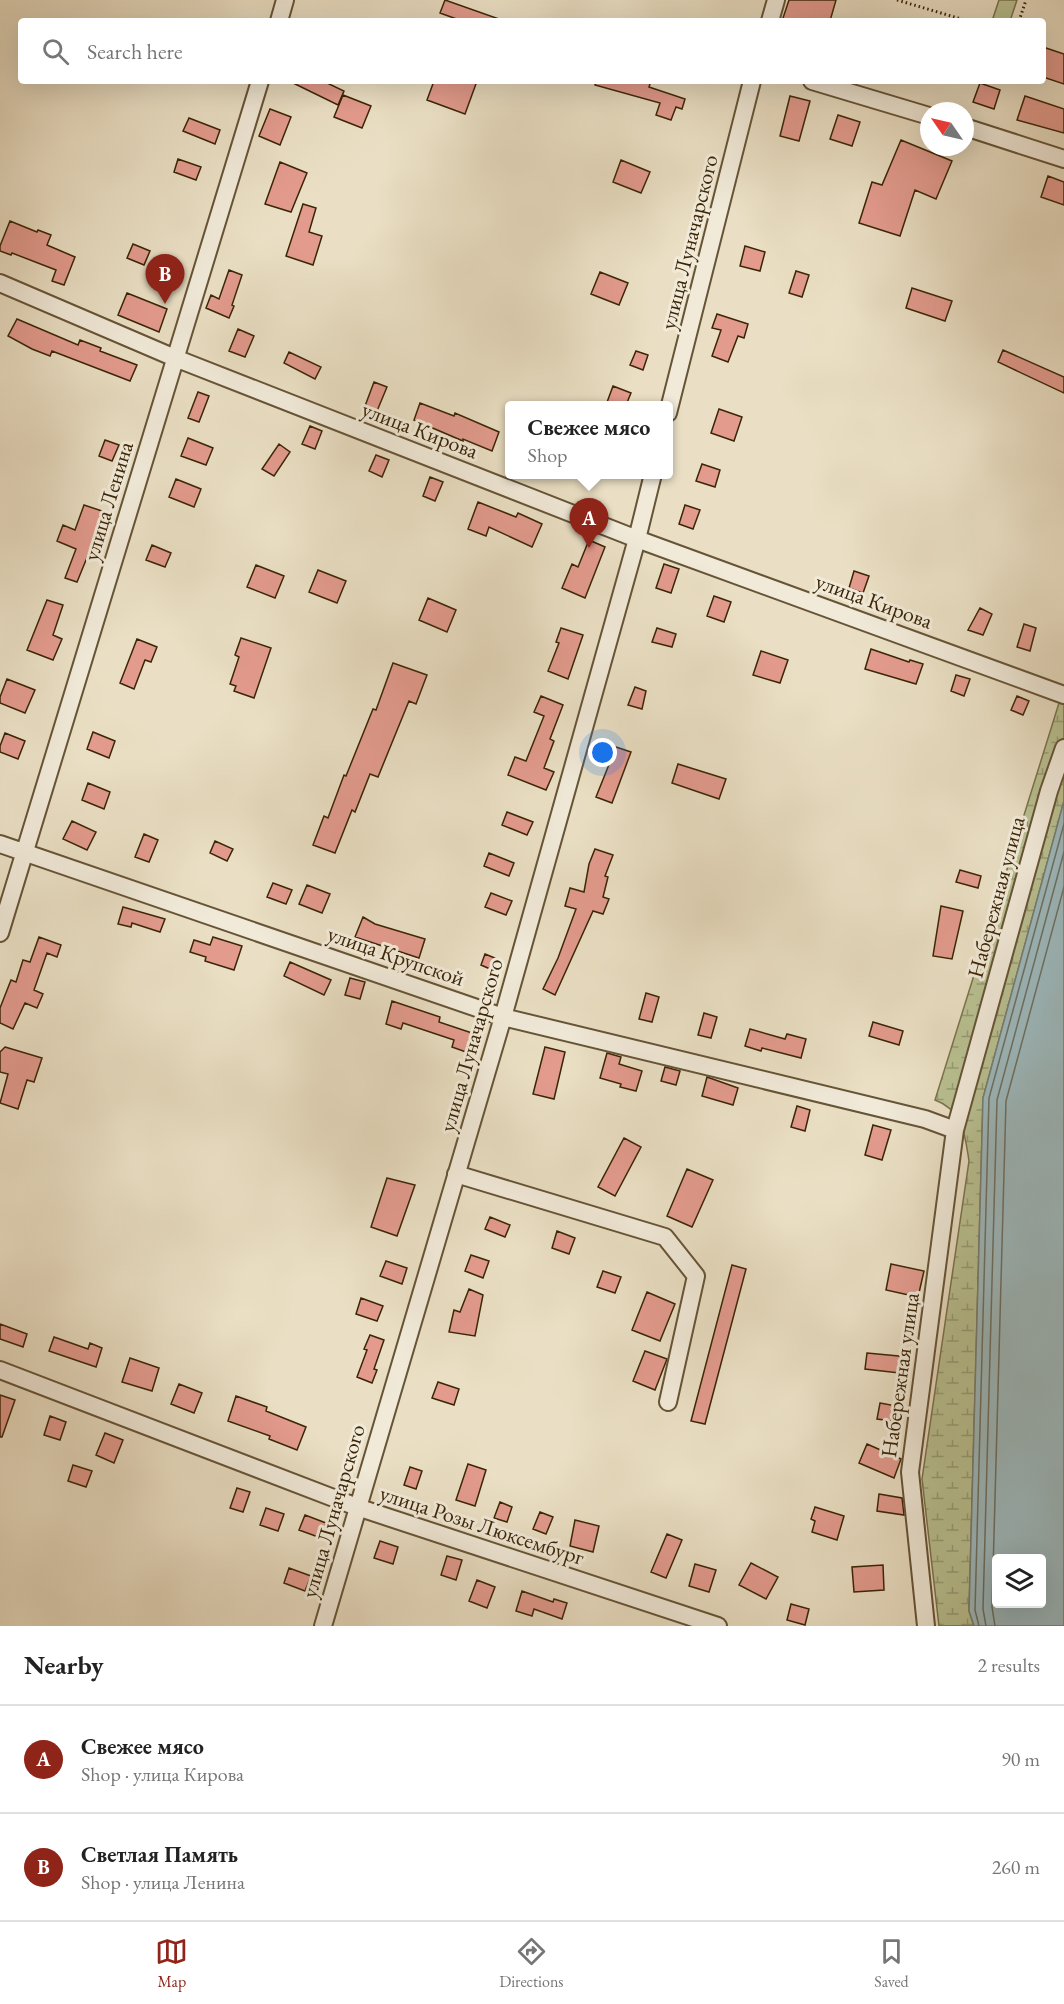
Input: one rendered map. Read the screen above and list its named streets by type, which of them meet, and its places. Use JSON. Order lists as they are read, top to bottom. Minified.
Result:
{"streets":{"street":["улица Луначарского","улица Кирова","улица Ленина","Набережная улица","улица Крупской","улица Розы Люксембург"]},"crossings":[["улица Луначарского","улица Кирова"],["улица Луначарского","улица Крупской"],["улица Луначарского","улица Розы Люксембург"],["улица Кирова","улица Ленина"],["улица Ленина","улица Крупской"],["Набережная улица","улица Крупской"]],"north":"top left","page":{"search":"Search here","pins":["B","A"],"popup":["Свежее мясо","Shop"],"heading":["Nearby","2 results"],"list":[{"mark":"A","name":"Свежее мясо","note":"Shop · улица Кирова","value":"90 m"},{"mark":"B","name":"Светлая Память","note":"Shop · улица Ленина","value":"260 m"}],"nav":["Map","Directions","Saved"]}}
